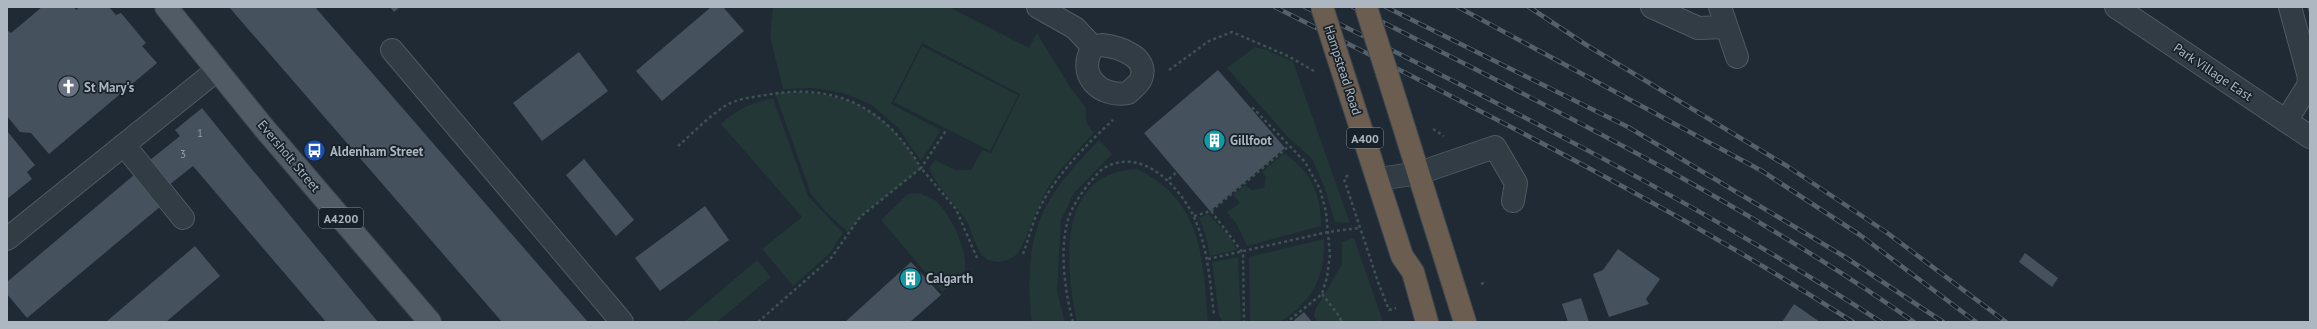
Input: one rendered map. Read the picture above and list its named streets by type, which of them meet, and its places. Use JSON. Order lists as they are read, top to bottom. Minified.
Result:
{"streets":{"highway":["Hampstead Road","A400"],"main road":["Eversholt Street","A4200"],"street":["Park Village East"]},"places":{"church":["St Mary's"],"building":["Gillfoot","Calgarth"],"bus stop":["Aldenham Street"]},"house_numbers":["1","3"]}
